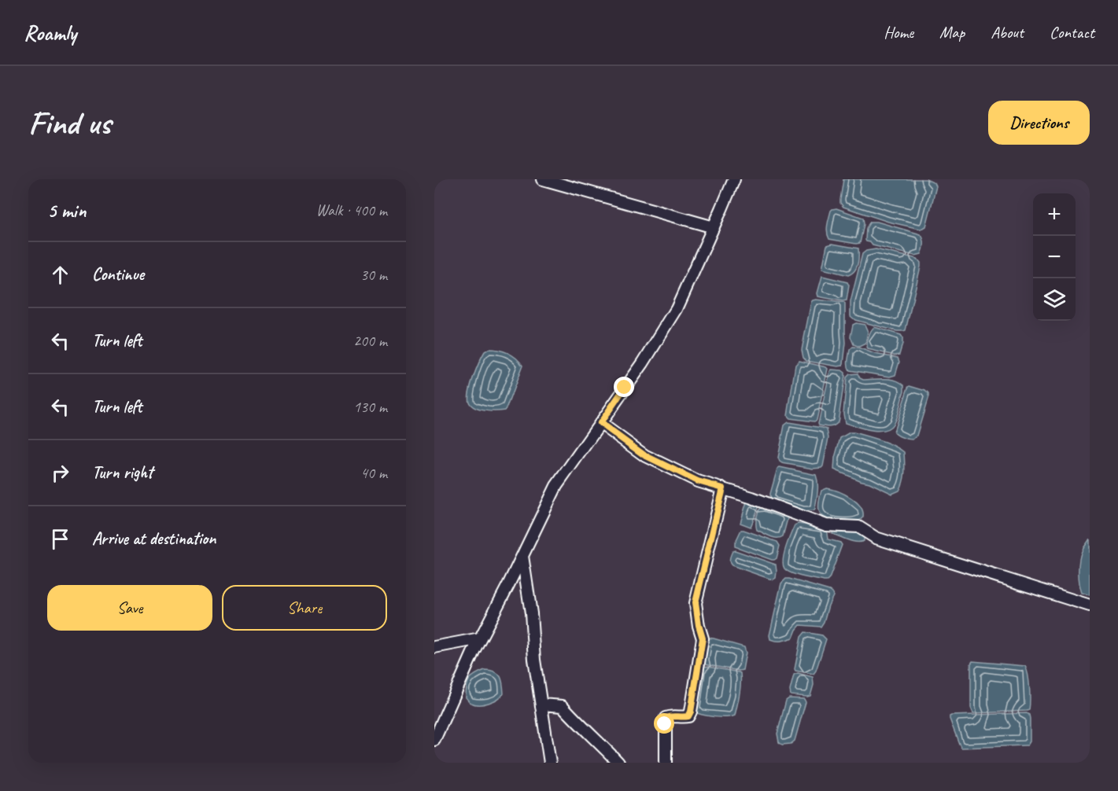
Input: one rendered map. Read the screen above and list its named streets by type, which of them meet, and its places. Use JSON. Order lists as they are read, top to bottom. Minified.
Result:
{"page":{"header":"Roamly","nav":["Home","Map","About","Contact"],"buttons":["Directions",["Save","Share"]],"title":"Find us","heading":["5 min","Walk · 400 m"],"map_buttons":["+","−"],"list":[["Continue","30 m"],["Turn left","200 m"],["Turn left","130 m"],["Turn right","40 m"],"Arrive at destination"]}}
